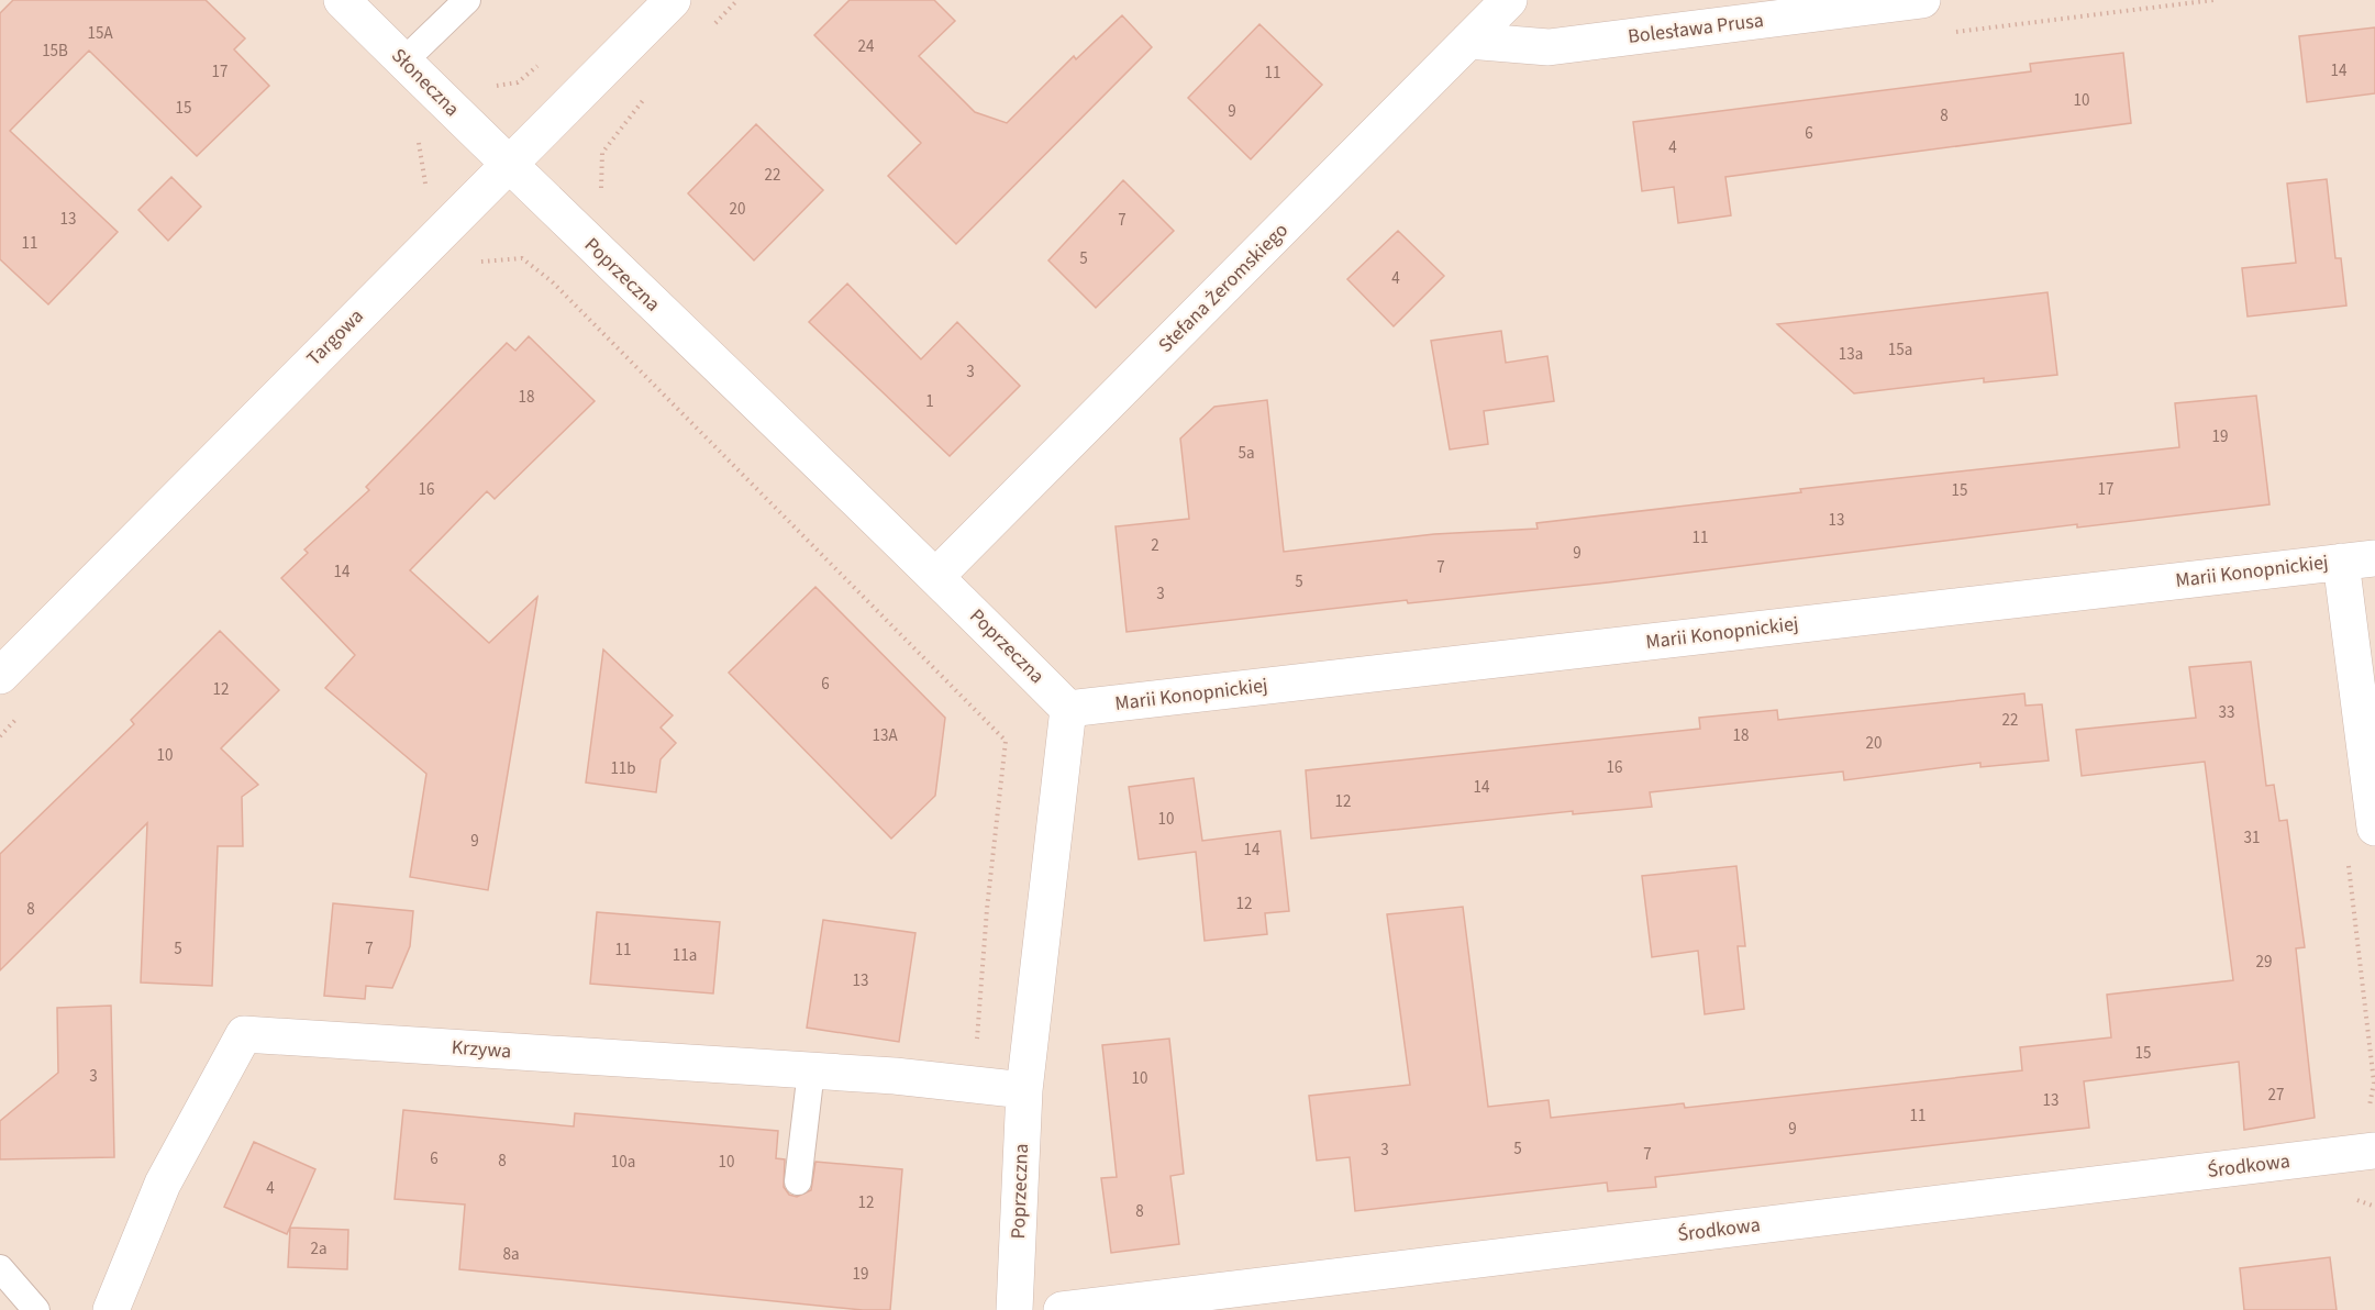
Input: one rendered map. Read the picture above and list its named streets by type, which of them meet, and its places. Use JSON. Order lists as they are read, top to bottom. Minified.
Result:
{"streets":{"street":["Bolesława Prusa","Słoneczna","Poprzeczna","Stefana Żeromskiego","Targowa","Marii Konopnickiej","Krzywa","Środkowa"]},"crossings":[["Bolesława Prusa","Stefana Żeromskiego"],["Słoneczna","Poprzeczna"],["Słoneczna","Targowa"],["Poprzeczna","Stefana Żeromskiego"],["Poprzeczna","Targowa"],["Poprzeczna","Marii Konopnickiej"],["Poprzeczna","Krzywa"]],"house_numbers":["15A","24","15B","14","17","11","10","15","9","8","6","4","22","20","13","7","11","5","4","15a","13a","3","18","1","19","5a","16","17","15","13","11","2","9","7","14","5","3","6","12","33","22","13A","18","20","10","16","11b","14","12","10","31","9","14","12","8","5","7","11","11a","29","13","15","3","10","27","13","11","9","5","3","7","6","8","10a","10","4","12","8","2a","8a","19"]}
